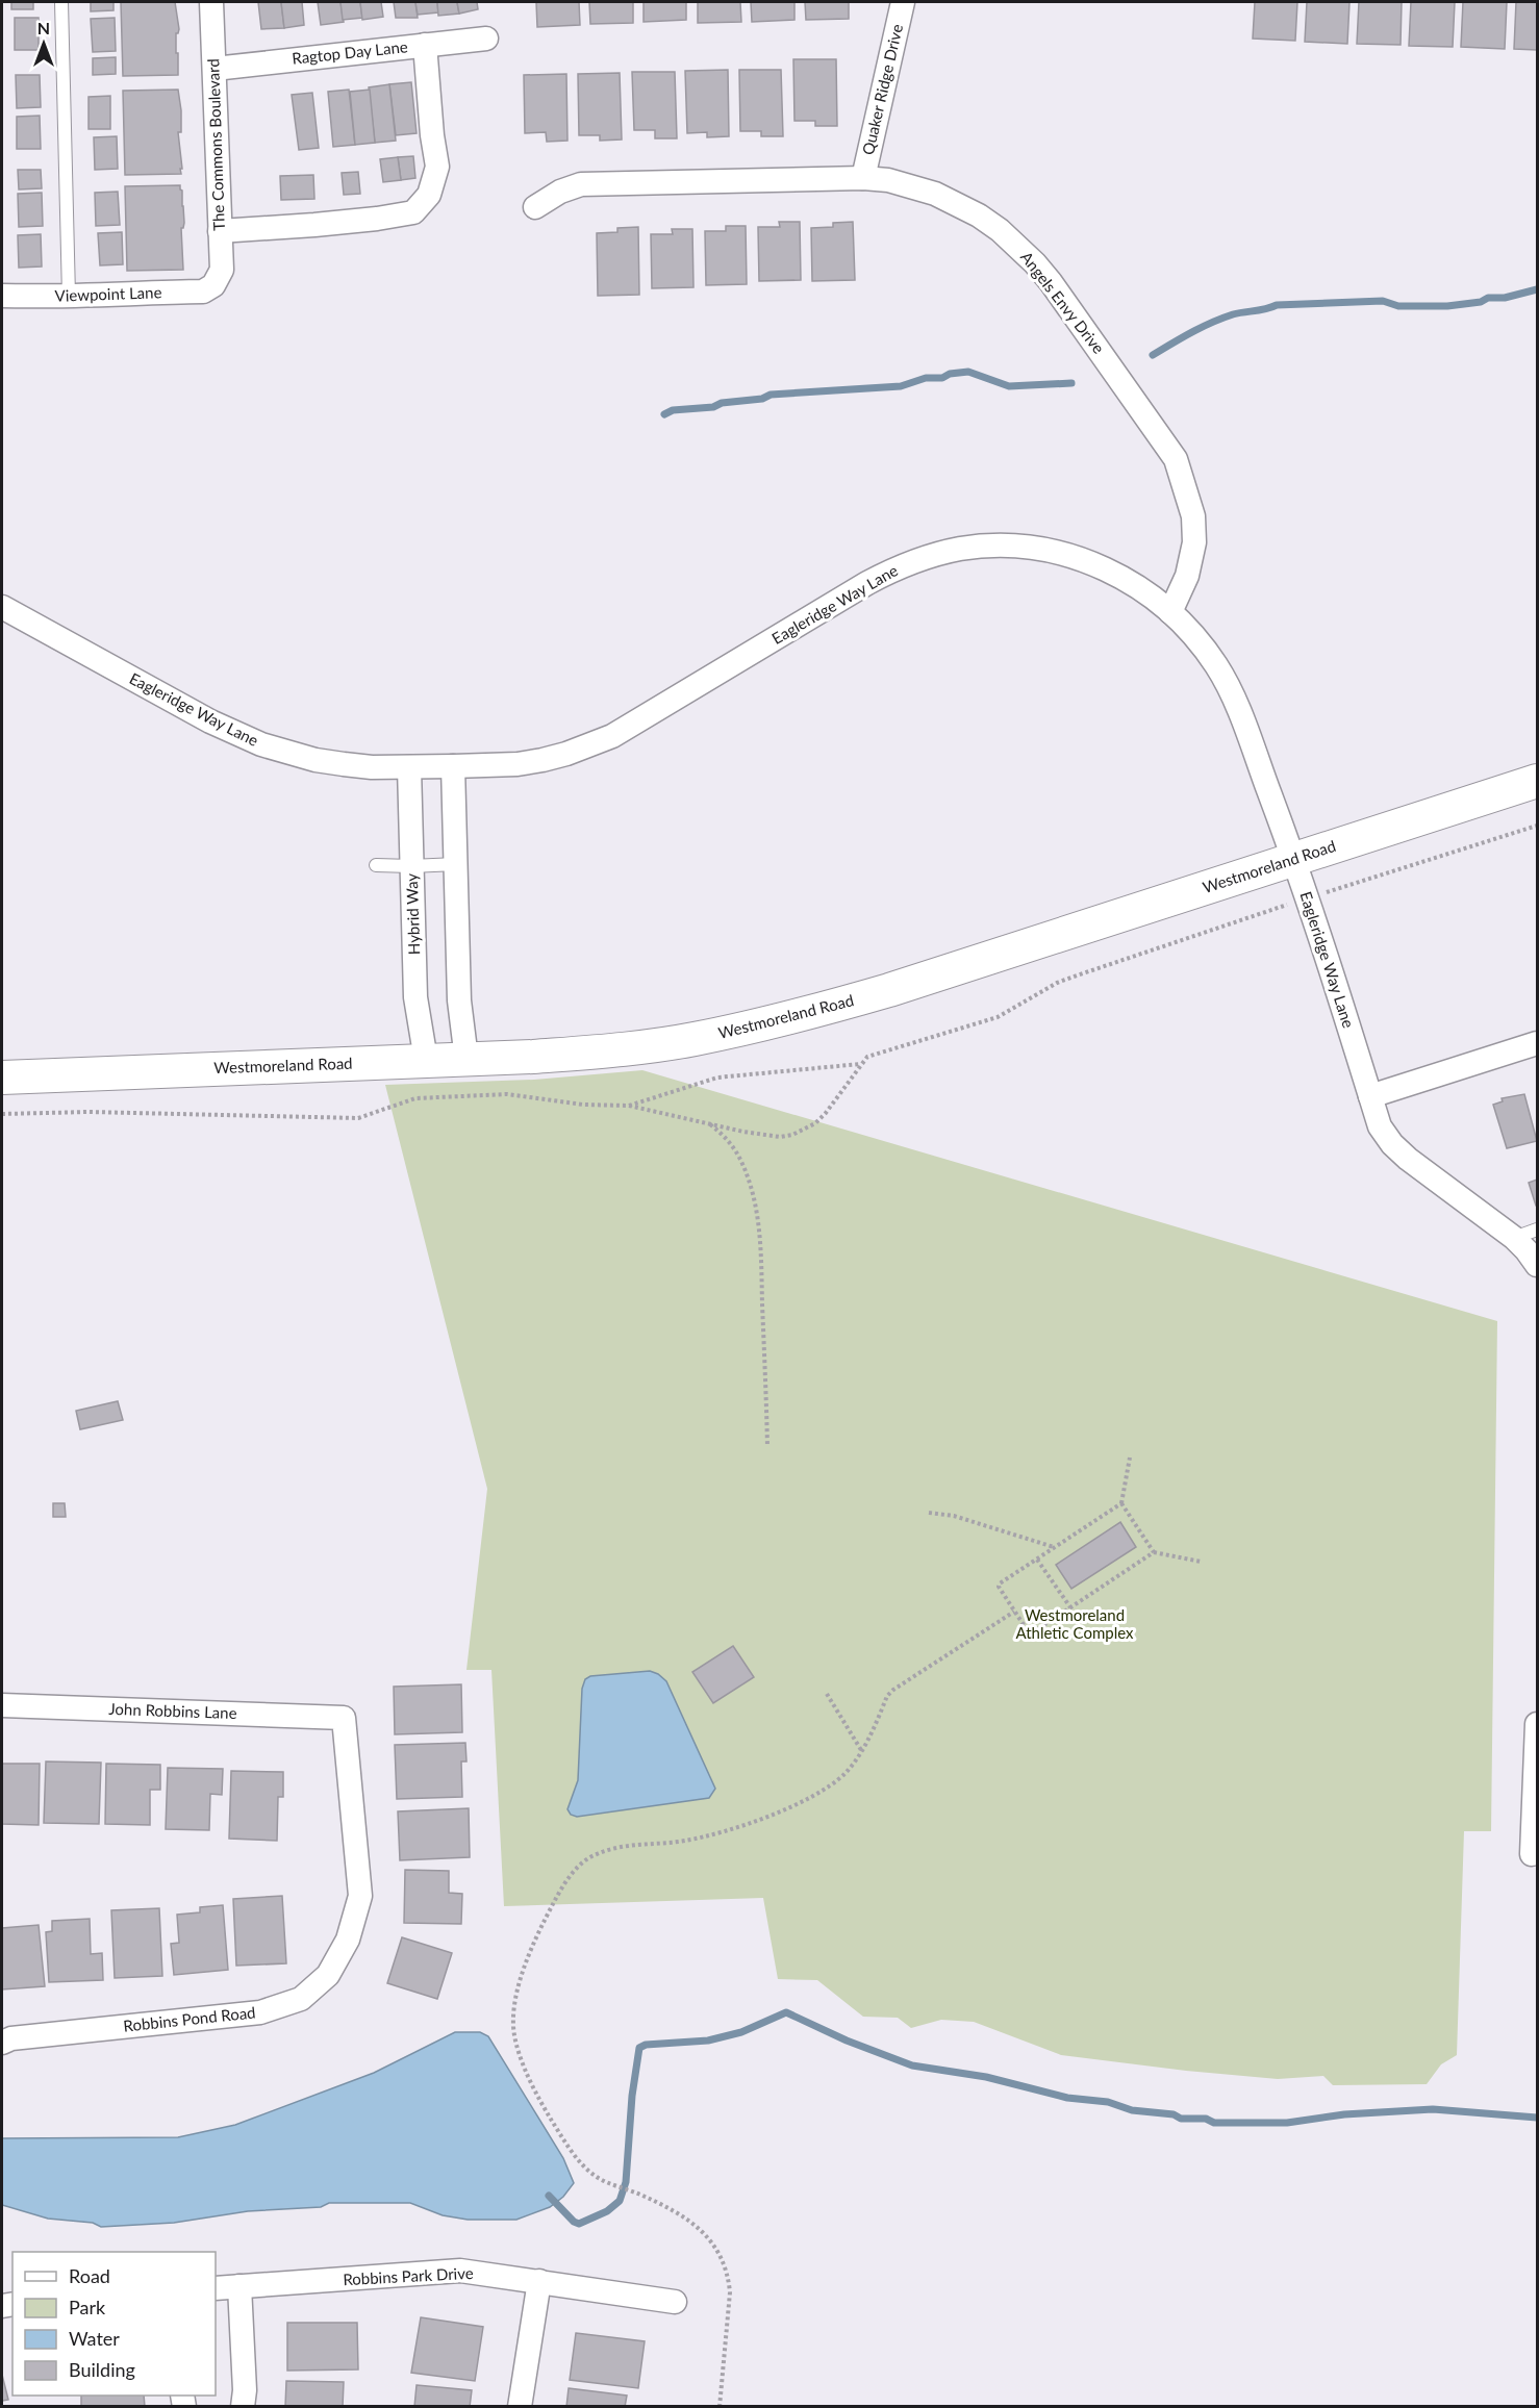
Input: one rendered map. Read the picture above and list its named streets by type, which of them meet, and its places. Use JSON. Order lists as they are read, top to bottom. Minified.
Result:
{"streets":{"street":["Ragtop Day Lane","Quaker Ridge Drive","The Commons Boulevard","Viewpoint Lane","Angels Envy Drive","Eagleridge Way Lane","Westmoreland Road","Hybrid Way","John Robbins Lane","Robbins Pond Road","Robbins Park Drive"]},"crossings":[["Ragtop Day Lane","The Commons Boulevard"],["Quaker Ridge Drive","Angels Envy Drive"],["The Commons Boulevard","Viewpoint Lane"],["Angels Envy Drive","Eagleridge Way Lane"],["Eagleridge Way Lane","Westmoreland Road"],["Eagleridge Way Lane","Hybrid Way"],["Westmoreland Road","Hybrid Way"],["John Robbins Lane","Robbins Pond Road"]],"parks":["Westmoreland Athletic Complex"],"legend":["Road","Park","Water","Building"],"north":"top"}
